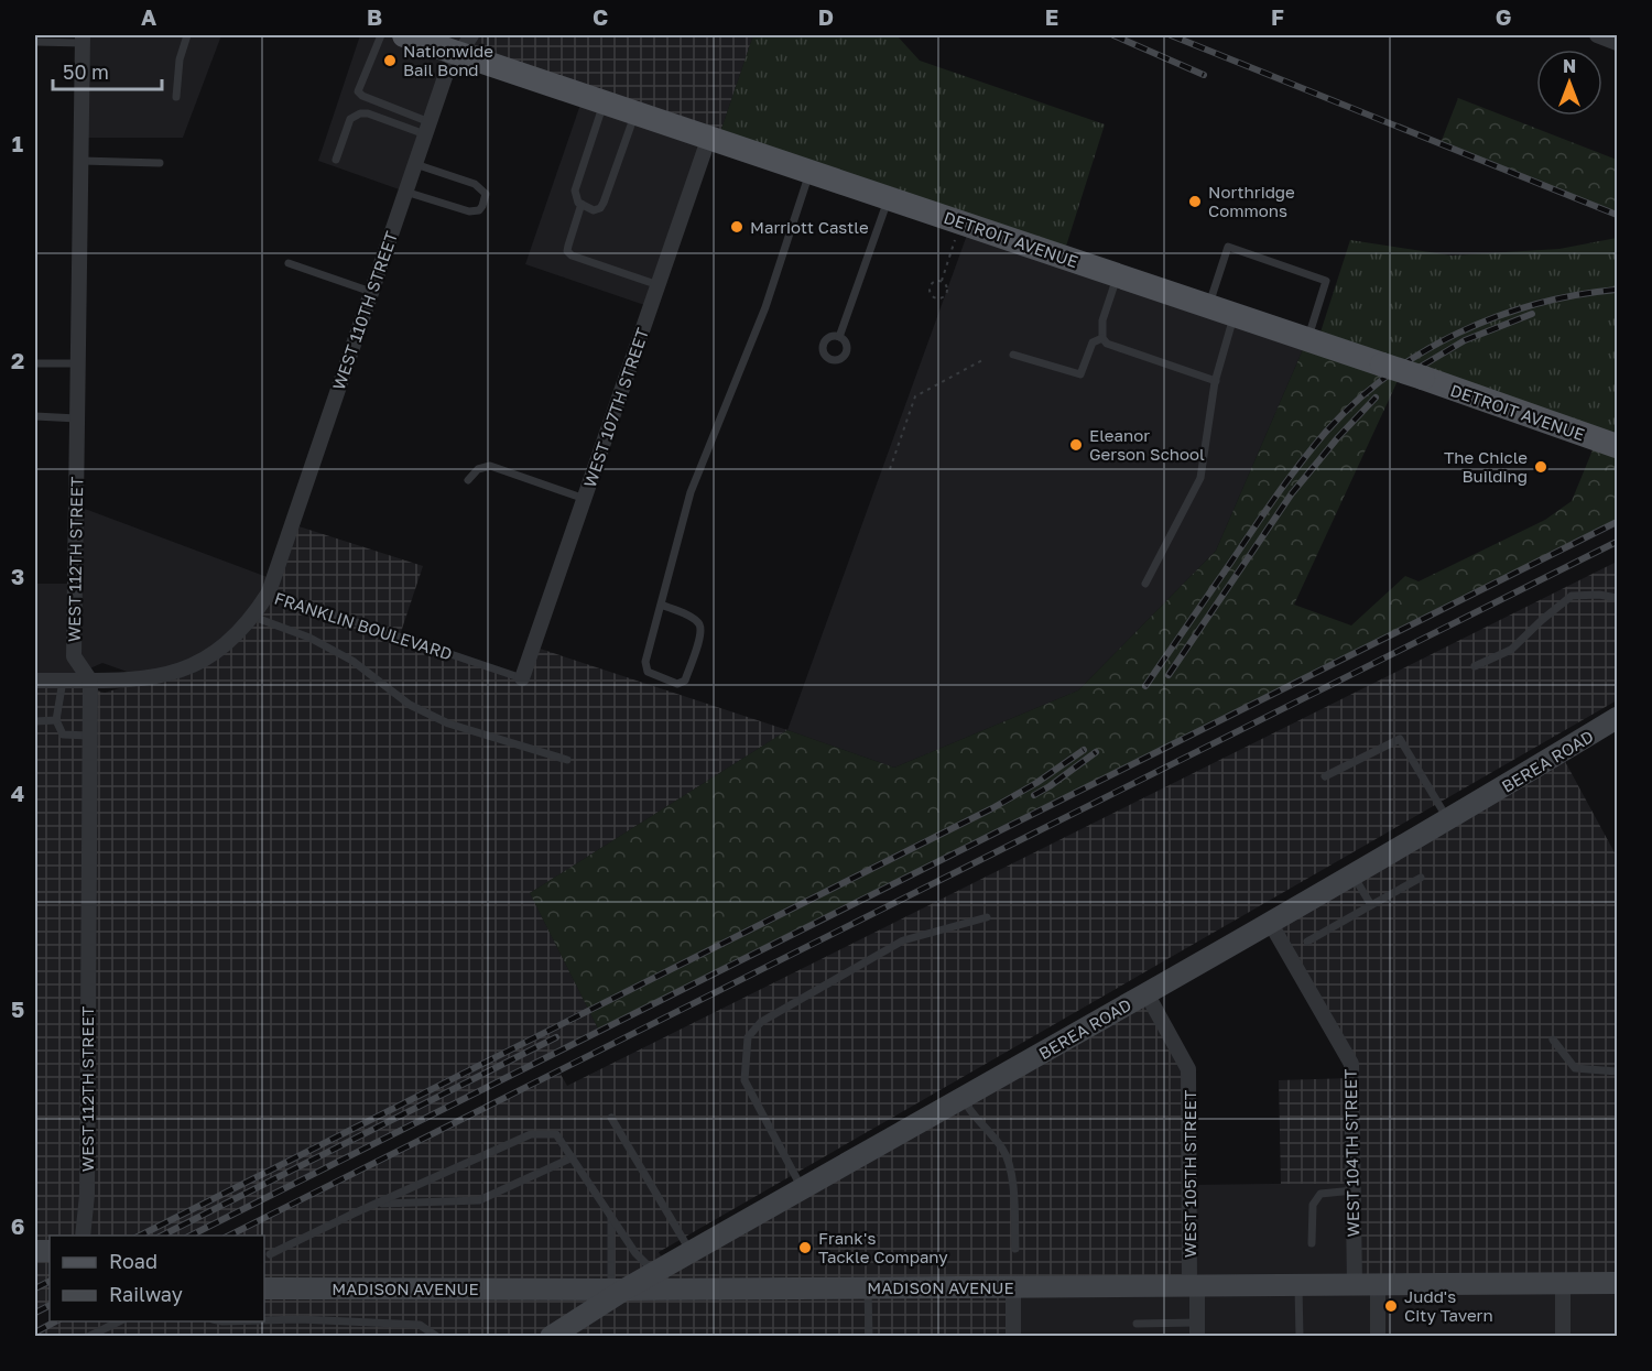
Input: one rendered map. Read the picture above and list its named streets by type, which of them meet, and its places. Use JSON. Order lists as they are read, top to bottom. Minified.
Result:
{"streets":{"main road":["DETROIT AVENUE","BEREA ROAD","MADISON AVENUE"],"street":["WEST 110TH STREET","WEST 107TH STREET","WEST 112TH STREET","FRANKLIN BOULEVARD","WEST 104TH STREET","WEST 105TH STREET"]},"crossings":[["DETROIT AVENUE","WEST 110TH STREET"],["DETROIT AVENUE","WEST 107TH STREET"],["WEST 110TH STREET","FRANKLIN BOULEVARD"],["WEST 107TH STREET","FRANKLIN BOULEVARD"],["WEST 112TH STREET","FRANKLIN BOULEVARD"],["BEREA ROAD","WEST 104TH STREET"],["BEREA ROAD","WEST 105TH STREET"],["BEREA ROAD","MADISON AVENUE"],["WEST 104TH STREET","MADISON AVENUE"],["WEST 105TH STREET","MADISON AVENUE"]],"places":["Nationwide Bail Bond","Northridge Commons","Marriott Castle","Eleanor Gerson School","The Chicle Building","Frank's Tackle Company","Judd's City Tavern"],"legend":["Road","Railway"],"scale_bar":"50 m","north":"top","grid":{"columns":["A","B","C","D","E","F","G"],"rows":["1","2","3","4","5","6"]}}
